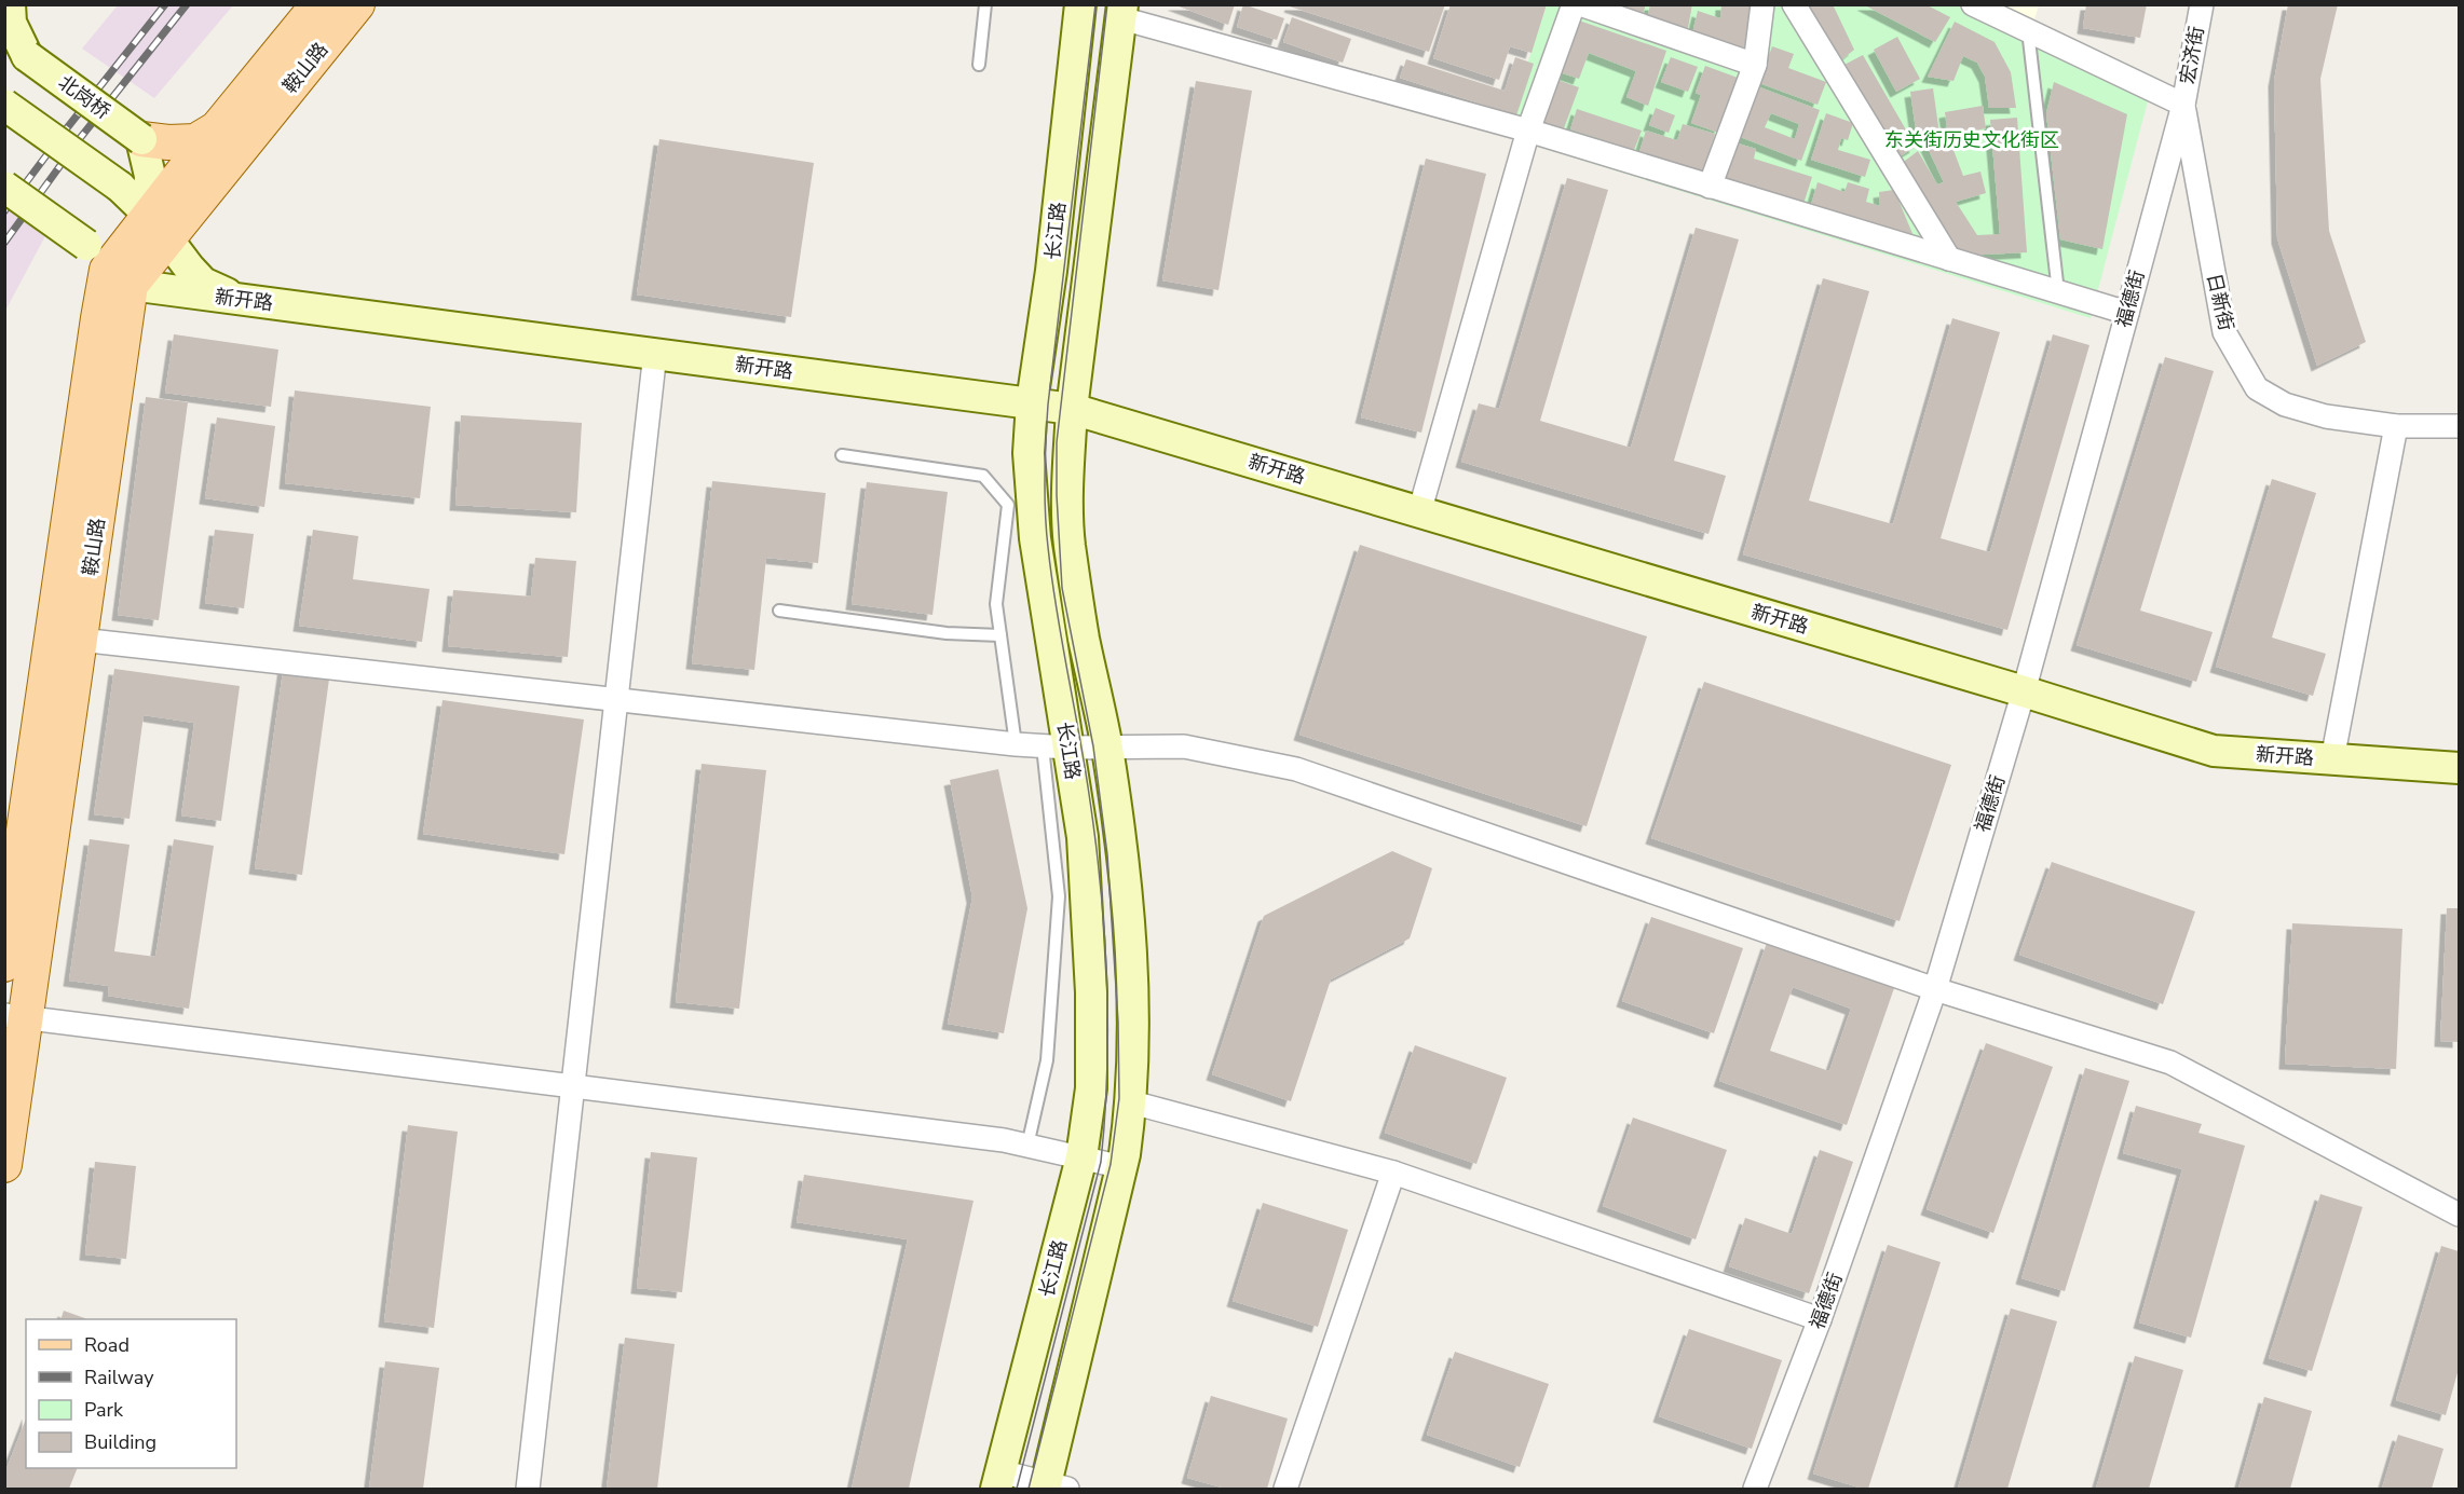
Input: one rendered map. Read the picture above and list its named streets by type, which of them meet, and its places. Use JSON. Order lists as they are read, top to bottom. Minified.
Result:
{"streets":{"main road":["鞍山路","北岗桥","长江路","新开路"],"street":["宏济街","福德街","日新街"]},"crossings":[["宏济街","福德街"],["宏济街","日新街"],["鞍山路","北岗桥"],["鞍山路","新开路"],["长江路","新开路"],["福德街","新开路"],["福德街","日新街"]],"parks":["东关街历史文化街区"],"legend":["Road","Railway","Park","Building"]}
